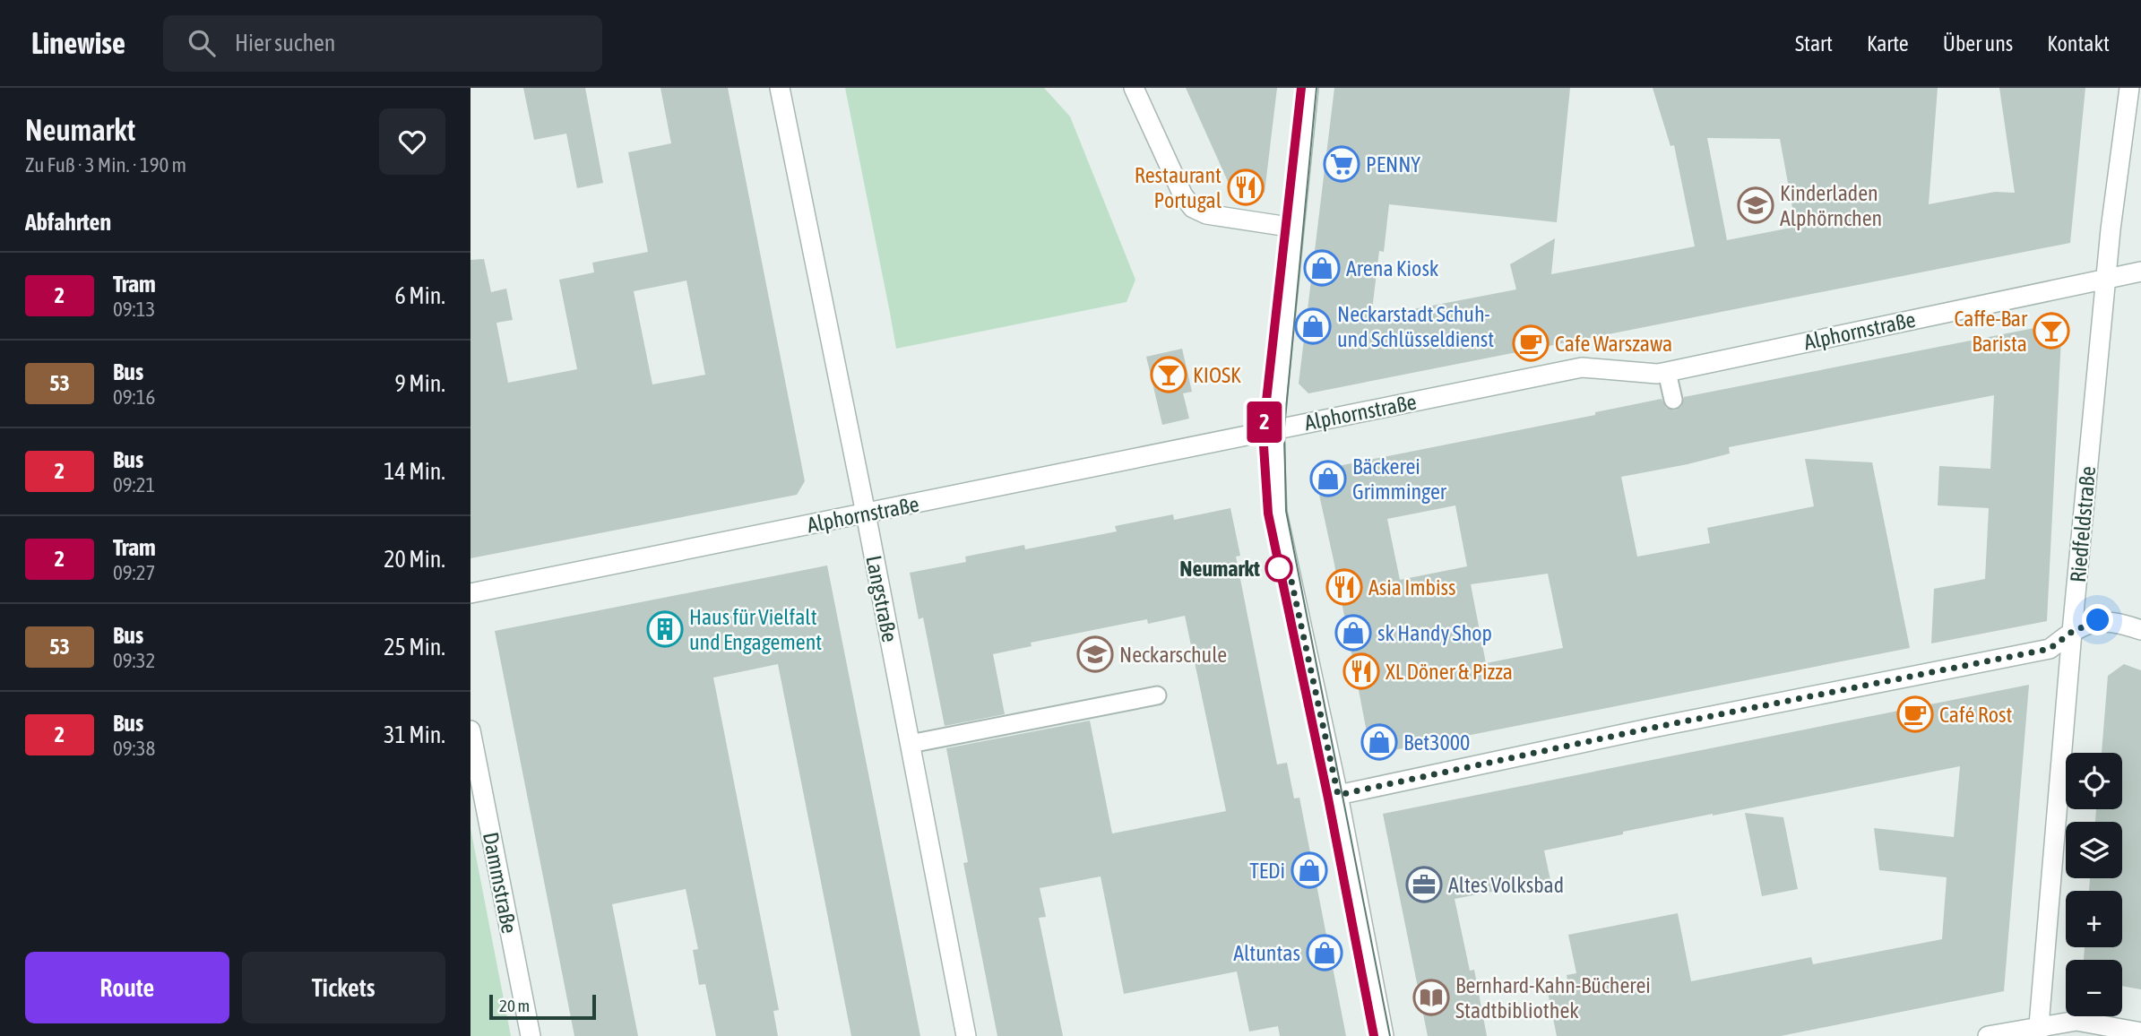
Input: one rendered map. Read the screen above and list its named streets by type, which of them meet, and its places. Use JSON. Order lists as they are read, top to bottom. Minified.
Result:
{"streets":{"street":["Alphornstraße","Riedfeldstraße","Langstraße","Dammstraße"]},"crossings":[["Alphornstraße","Riedfeldstraße"],["Alphornstraße","Langstraße"]],"places":{"supermarket":["PENNY"],"restaurant":["Restaurant Portugal","Asia Imbiss","XL Döner & Pizza"],"school or university":["Kinderladen Alphörnchen","Neckarschule"],"shop":["Arena Kiosk","Neckarstadt Schuh- und Schlüsseldienst","Bäckerei Grimminger","sk Handy Shop","Bet3000","TEDi","Altuntas"],"bar":["Caffe-Bar Barista","KIOSK"],"cafe":["Cafe Warszawa","Café Rost"],"other":["Neumarkt"],"building":["Haus für Vielfalt und Engagement"],"office":["Altes Volksbad"],"library":["Bernhard-Kahn-Bücherei Stadtbibliothek"]},"lines":["tram line 2"],"scale_bar":"20 m","page":{"header":"Linewise","search":"Hier suchen","nav":["Start","Karte","Über uns","Kontakt"],"heading":[["Neumarkt","Zu Fuß · 3 Min. · 190 m"],"Abfahrten"],"on_map":"2","list":[{"mark":"2","name":"Tram","note":"09:13","value":"6 Min."},{"mark":"53","name":"Bus","note":"09:16","value":"9 Min."},{"mark":"2","name":"Bus","note":"09:21","value":"14 Min."},{"mark":"2","name":"Tram","note":"09:27","value":"20 Min."},{"mark":"53","name":"Bus","note":"09:32","value":"25 Min."},{"mark":"2","name":"Bus","note":"09:38","value":"31 Min."}],"map_buttons":["+","−"],"buttons":["Route","Tickets"],"scale":"20 m"}}
